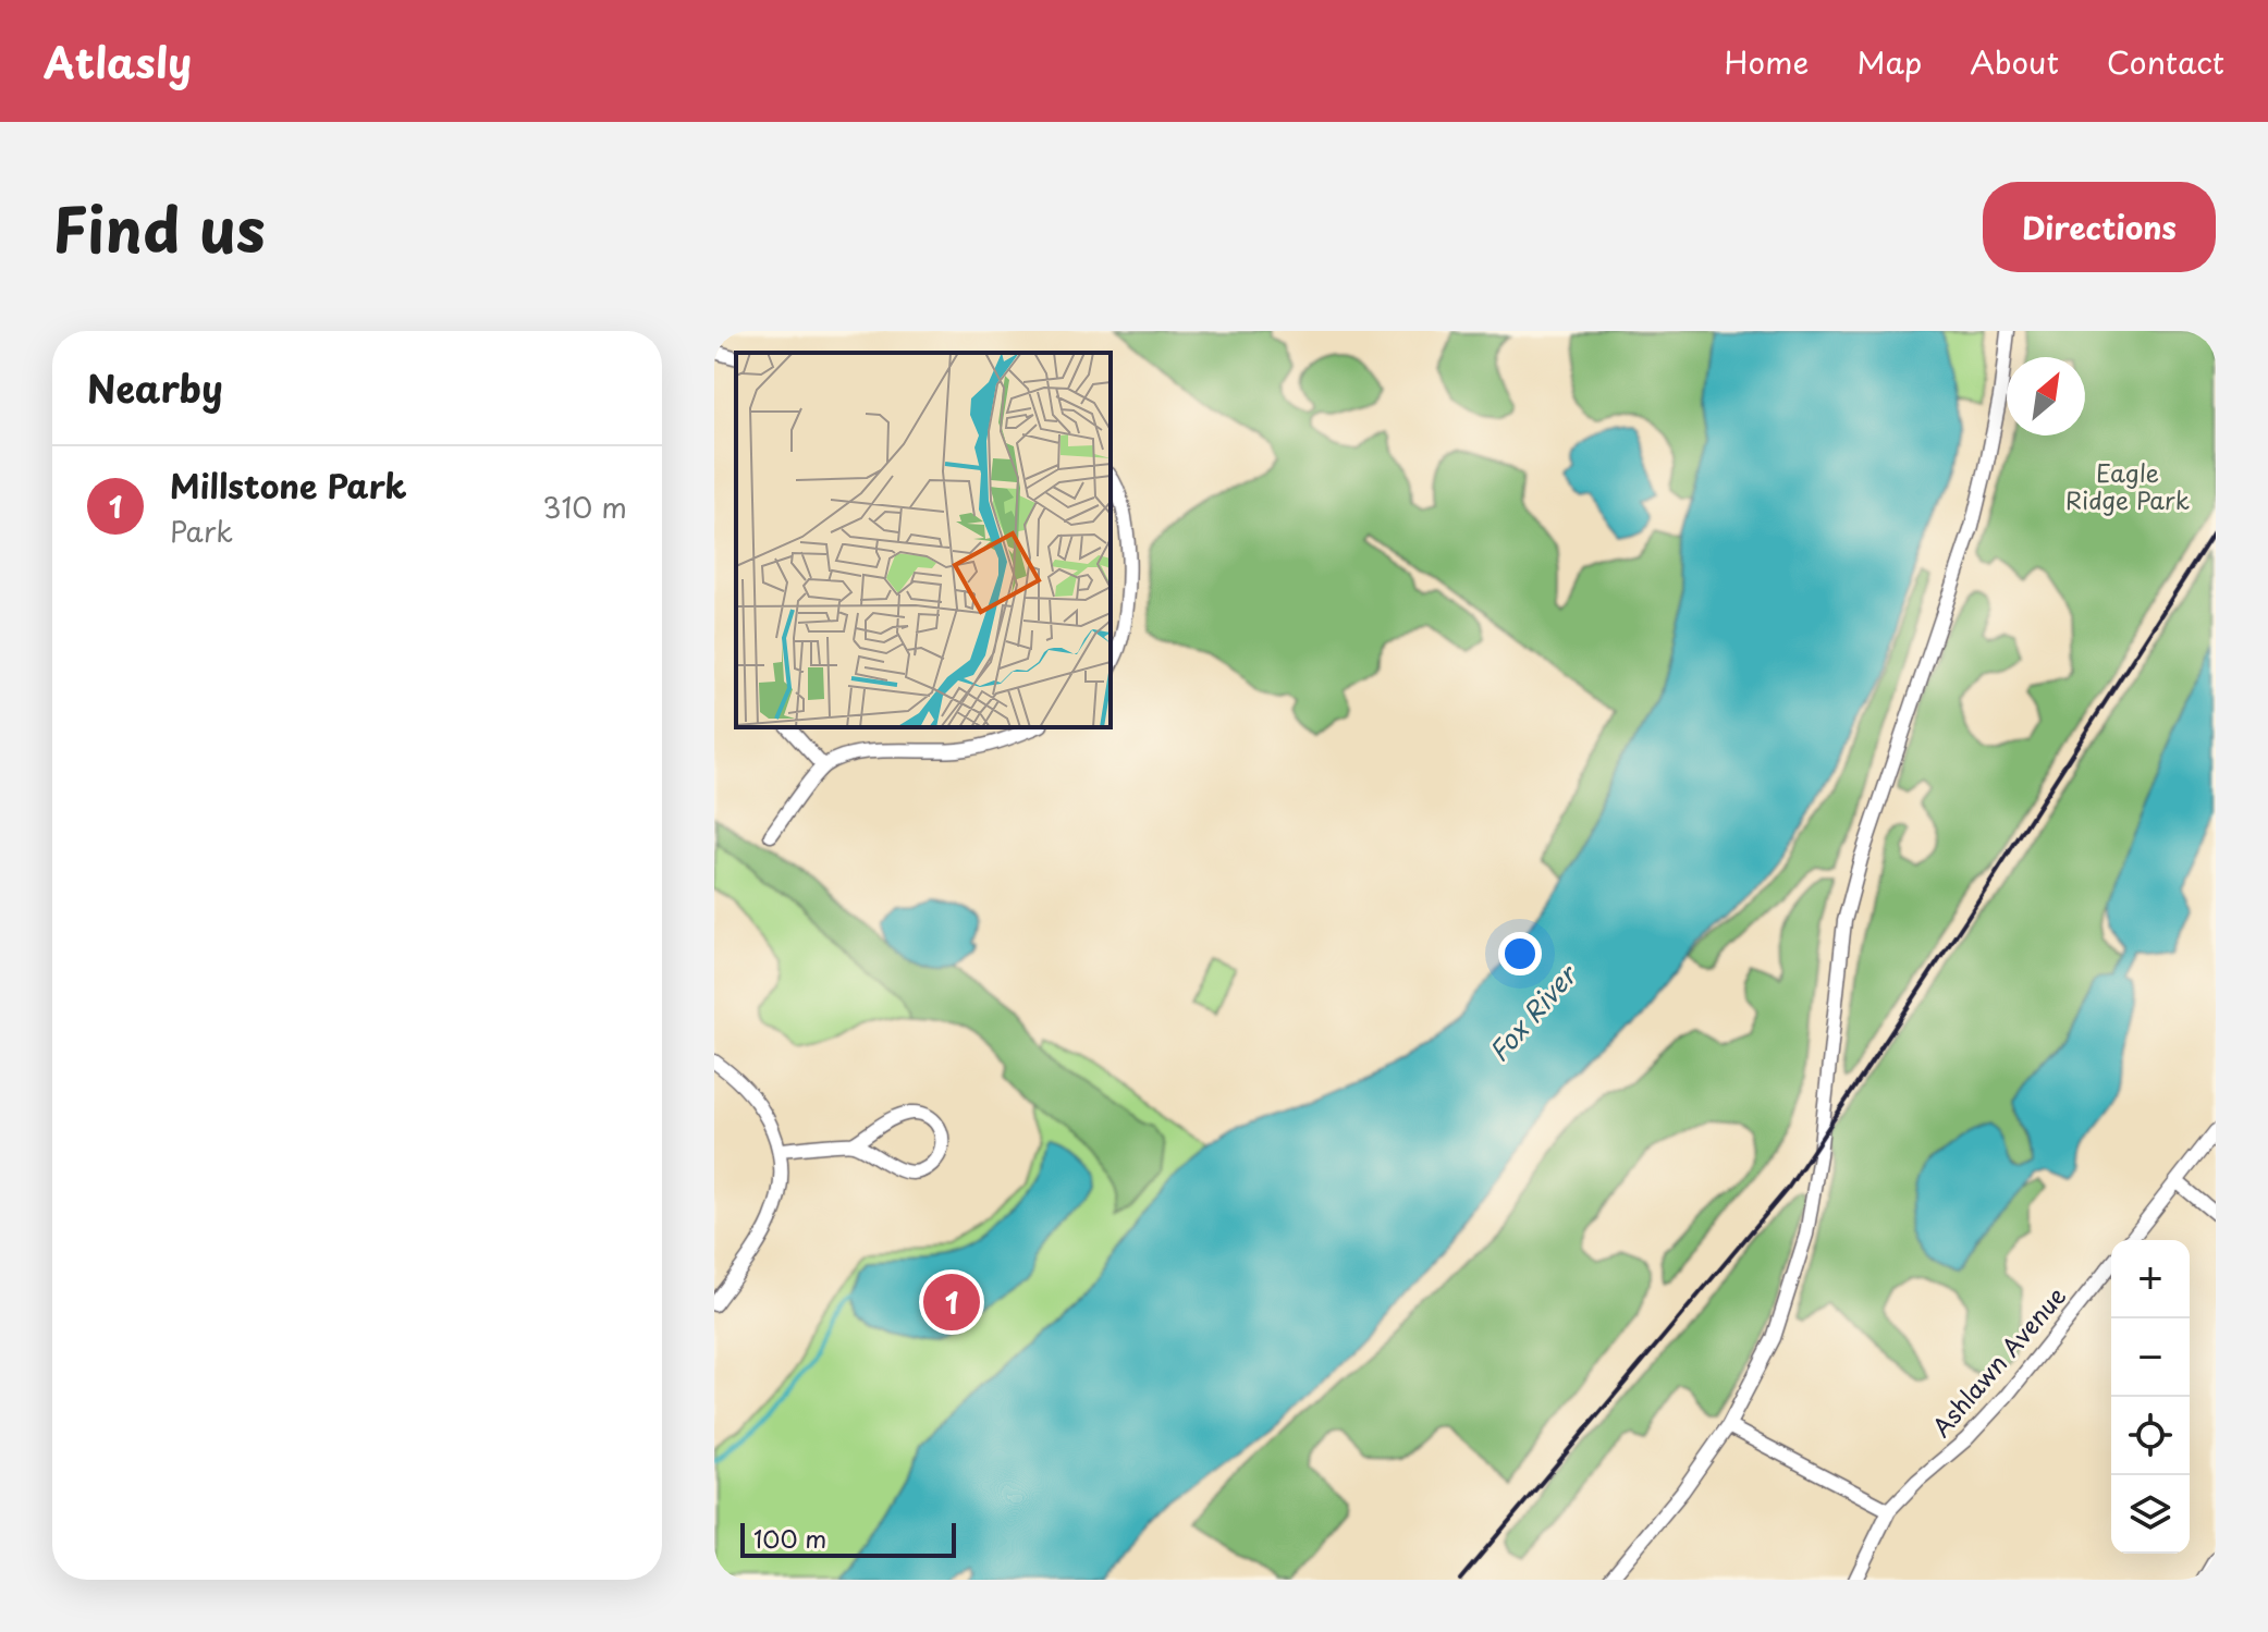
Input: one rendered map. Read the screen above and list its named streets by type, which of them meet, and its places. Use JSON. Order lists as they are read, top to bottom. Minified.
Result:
{"streets":{"street":["Ashlawn Avenue"]},"water":["Fox River"],"parks":["Eagle Ridge Park"],"scale_bar":"100 m","north":"top right","page":{"header":"Atlasly","nav":["Home","Map","About","Contact"],"title":"Find us","buttons":"Directions","heading":"Nearby","list":[{"mark":"1","name":"Millstone Park","note":"Park","value":"310 m"}],"map_buttons":["+","−"],"pins":"1","scale":"100 m"}}
